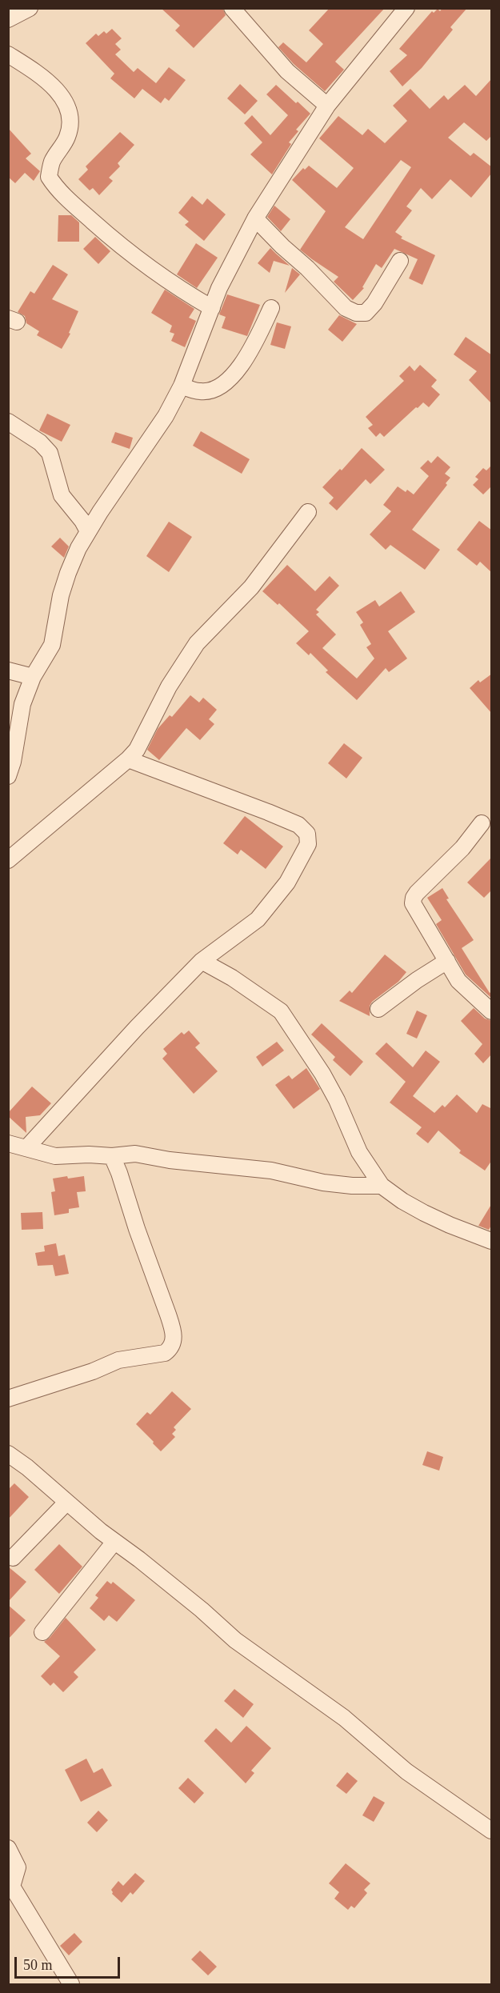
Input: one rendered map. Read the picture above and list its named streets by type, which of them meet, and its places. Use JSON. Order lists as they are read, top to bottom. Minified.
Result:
{"scale_bar":"50 m"}
